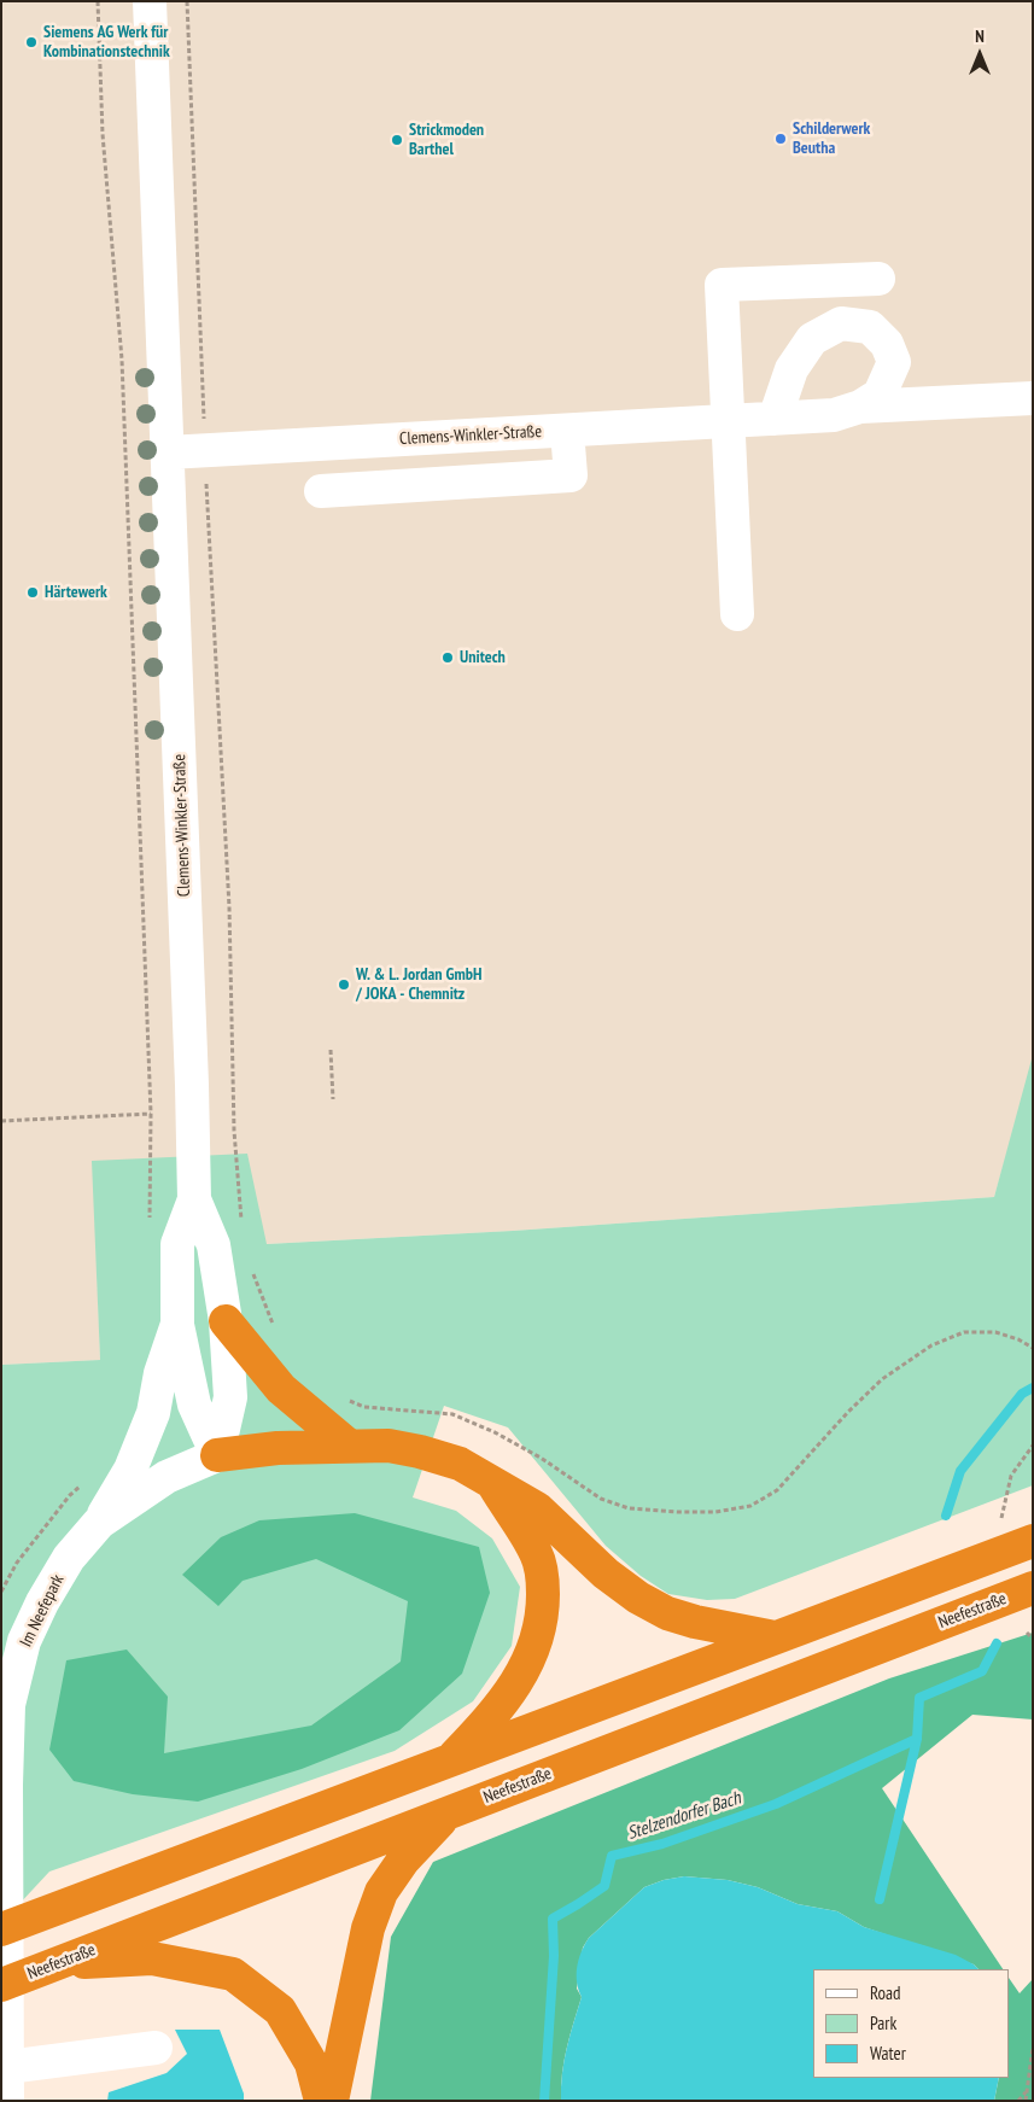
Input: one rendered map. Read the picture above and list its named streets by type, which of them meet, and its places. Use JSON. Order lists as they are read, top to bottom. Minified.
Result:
{"streets":{"highway":["Neefestraße"],"street":["Clemens-Winkler-Straße","Im Neefepark"]},"crossings":[["Clemens-Winkler-Straße","Im Neefepark"]],"water":["Stelzendorfer Bach"],"places":["Siemens AG Werk für Kombinationstechnik","Schilderwerk Beutha","Strickmoden Barthel","Härtewerk","Unitech","W. & L. Jordan GmbH / JOKA - Chemnitz"],"legend":["Road","Park","Water"],"north":"top"}
